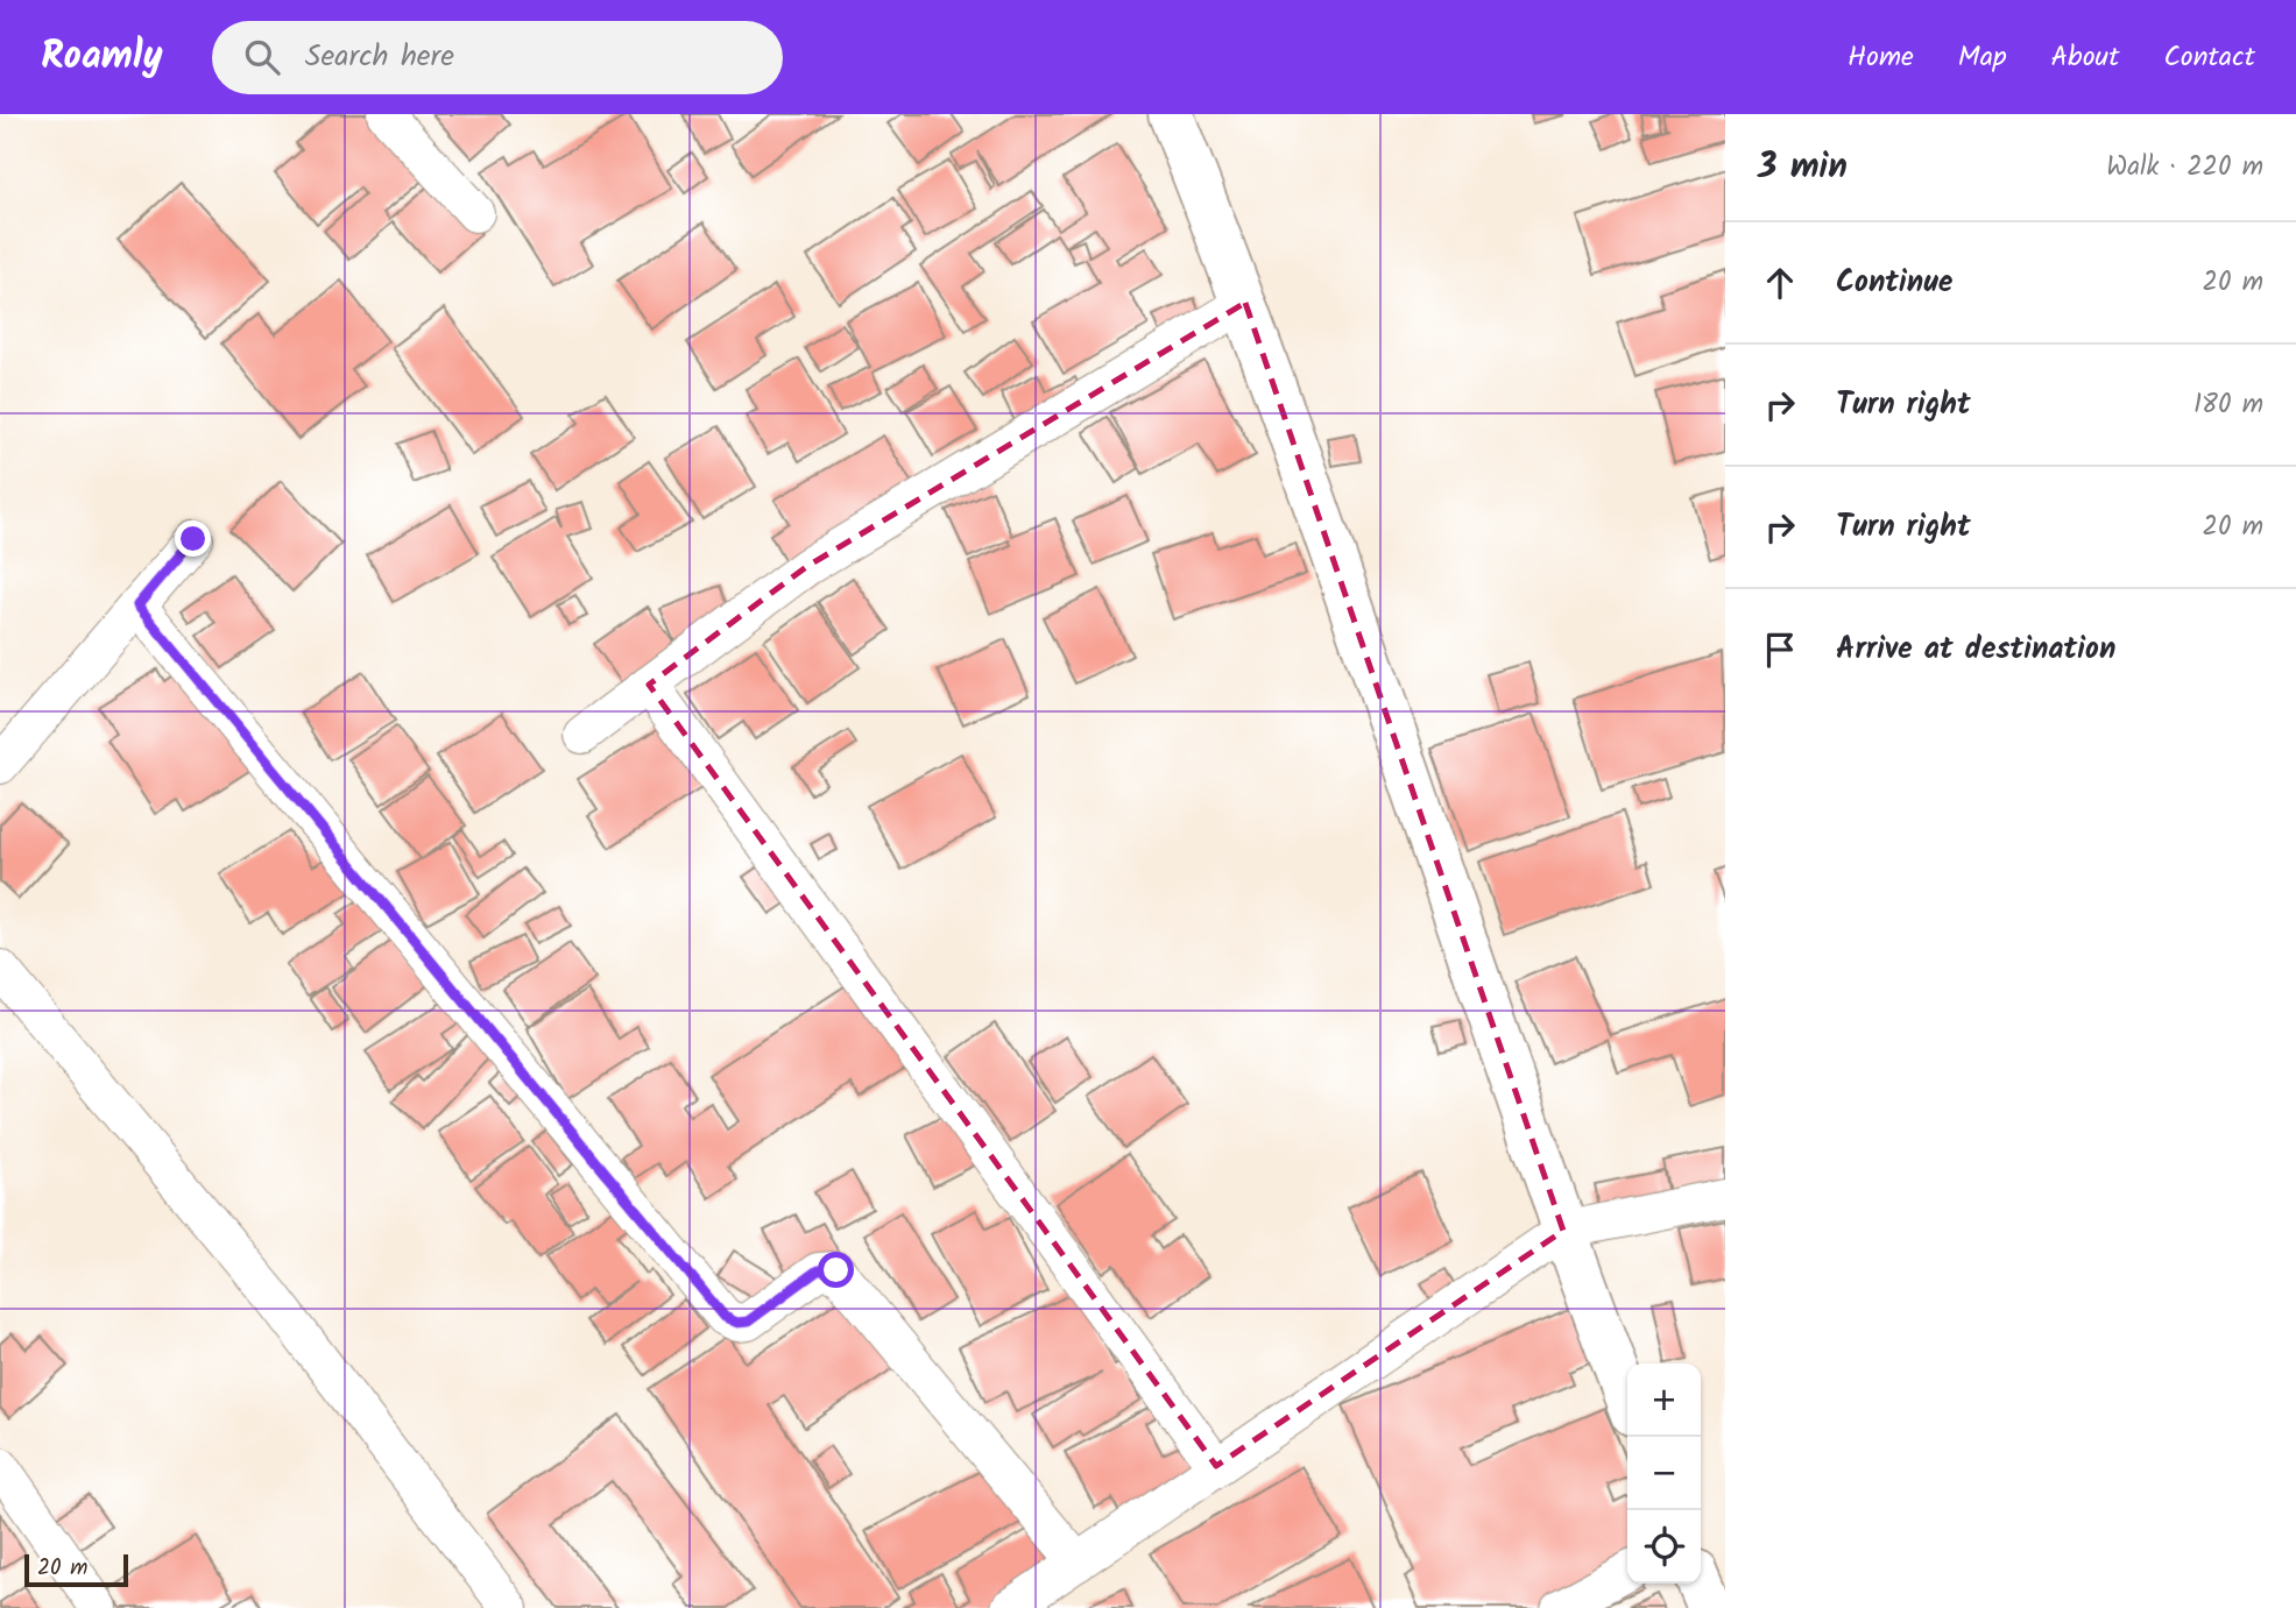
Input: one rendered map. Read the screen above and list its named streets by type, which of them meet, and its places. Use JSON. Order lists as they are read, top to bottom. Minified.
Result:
{"scale_bar":"20 m","page":{"header":"Roamly","search":"Search here","nav":["Home","Map","About","Contact"],"heading":["3 min","Walk · 220 m"],"list":[["Continue","20 m"],["Turn right","180 m"],["Turn right","20 m"],"Arrive at destination"],"map_buttons":["+","−"],"scale":"20 m"}}
